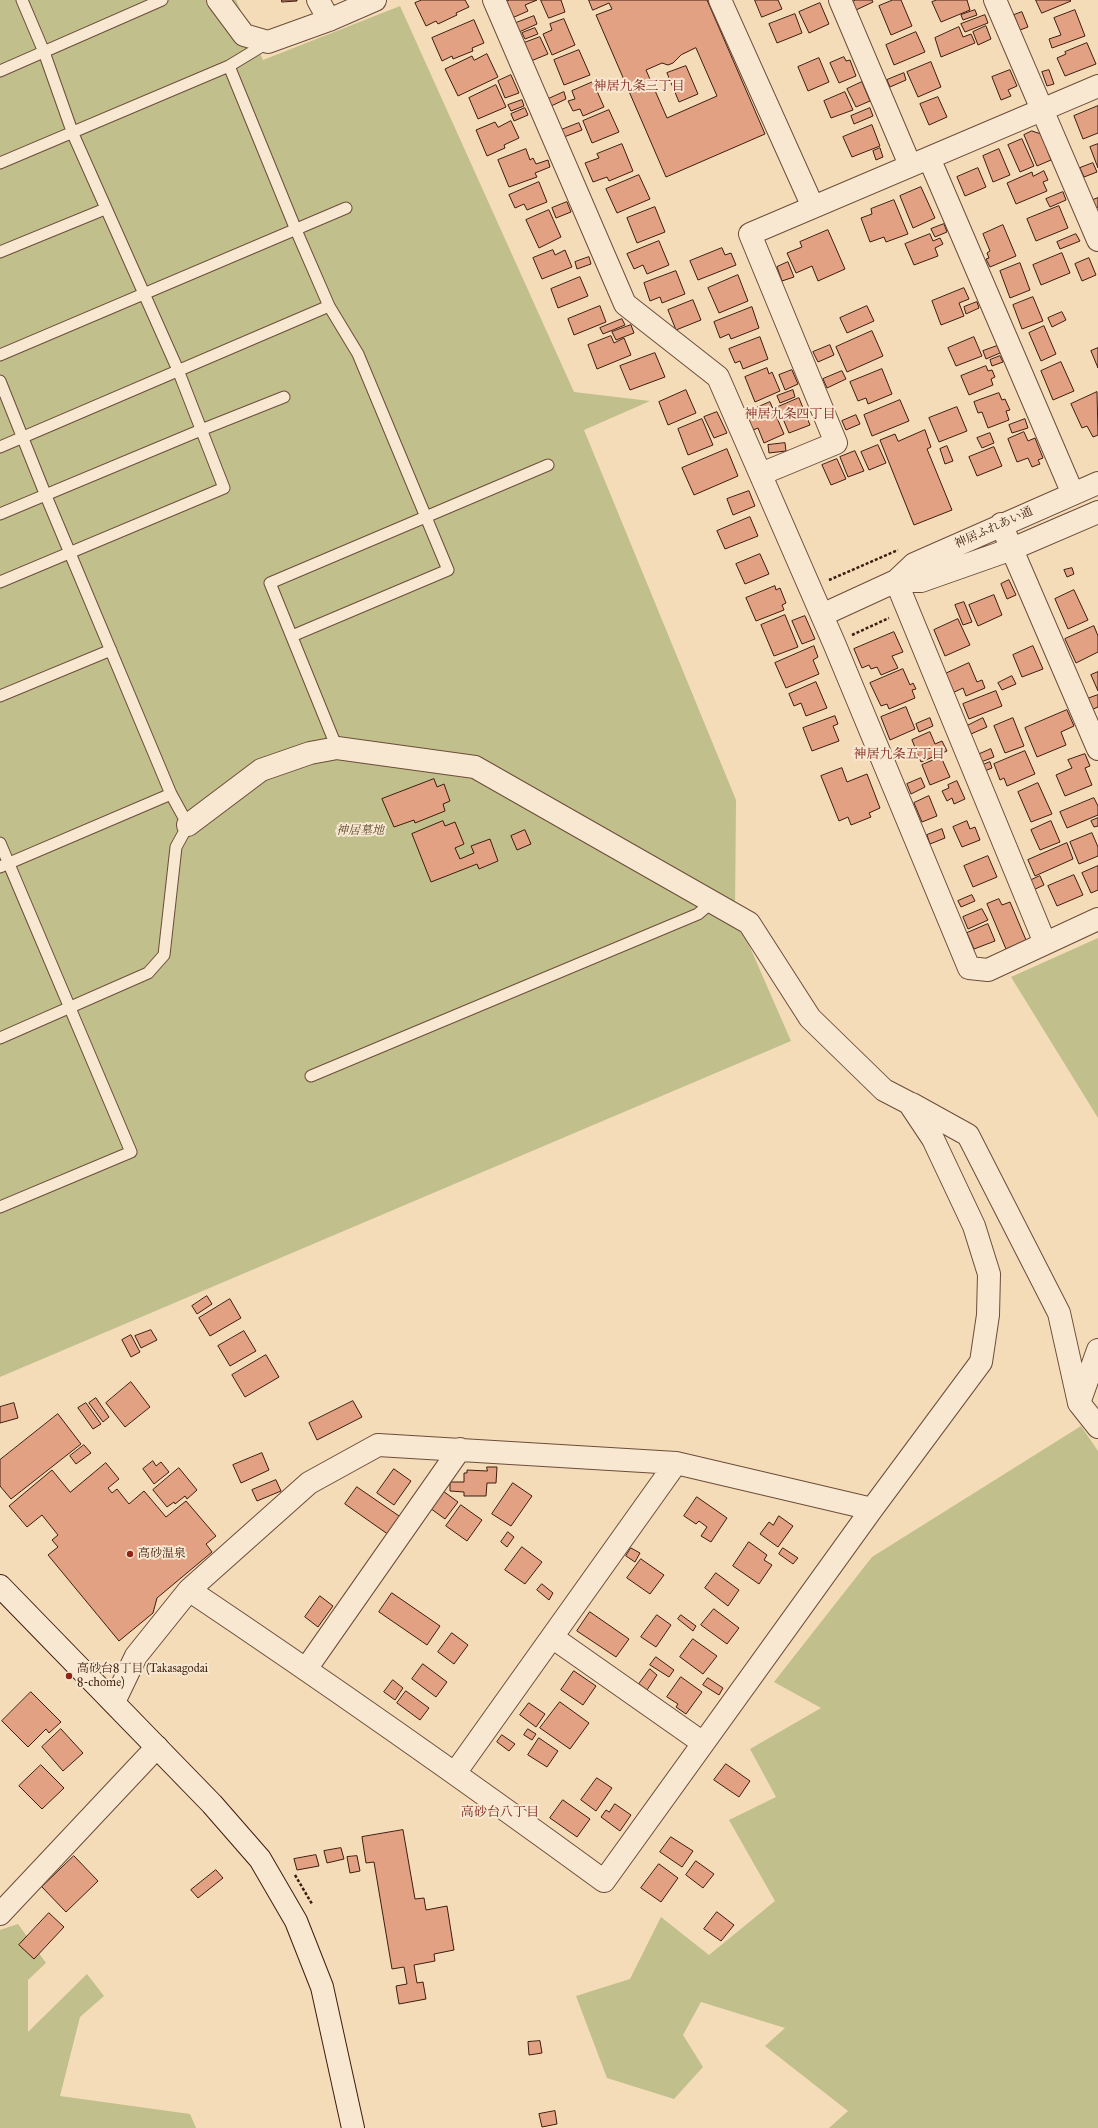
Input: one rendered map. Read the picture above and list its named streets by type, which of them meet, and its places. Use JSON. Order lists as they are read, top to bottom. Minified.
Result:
{"streets":{"street":["神居ふれあい通"]},"districts":["神居九条三丁目","神居九条四丁目","神居九条五丁目","高砂台八丁目"],"parks":["神居墓地"],"places":["高砂温泉","高砂台8丁目 (Takasagodai 8-chome)"]}
